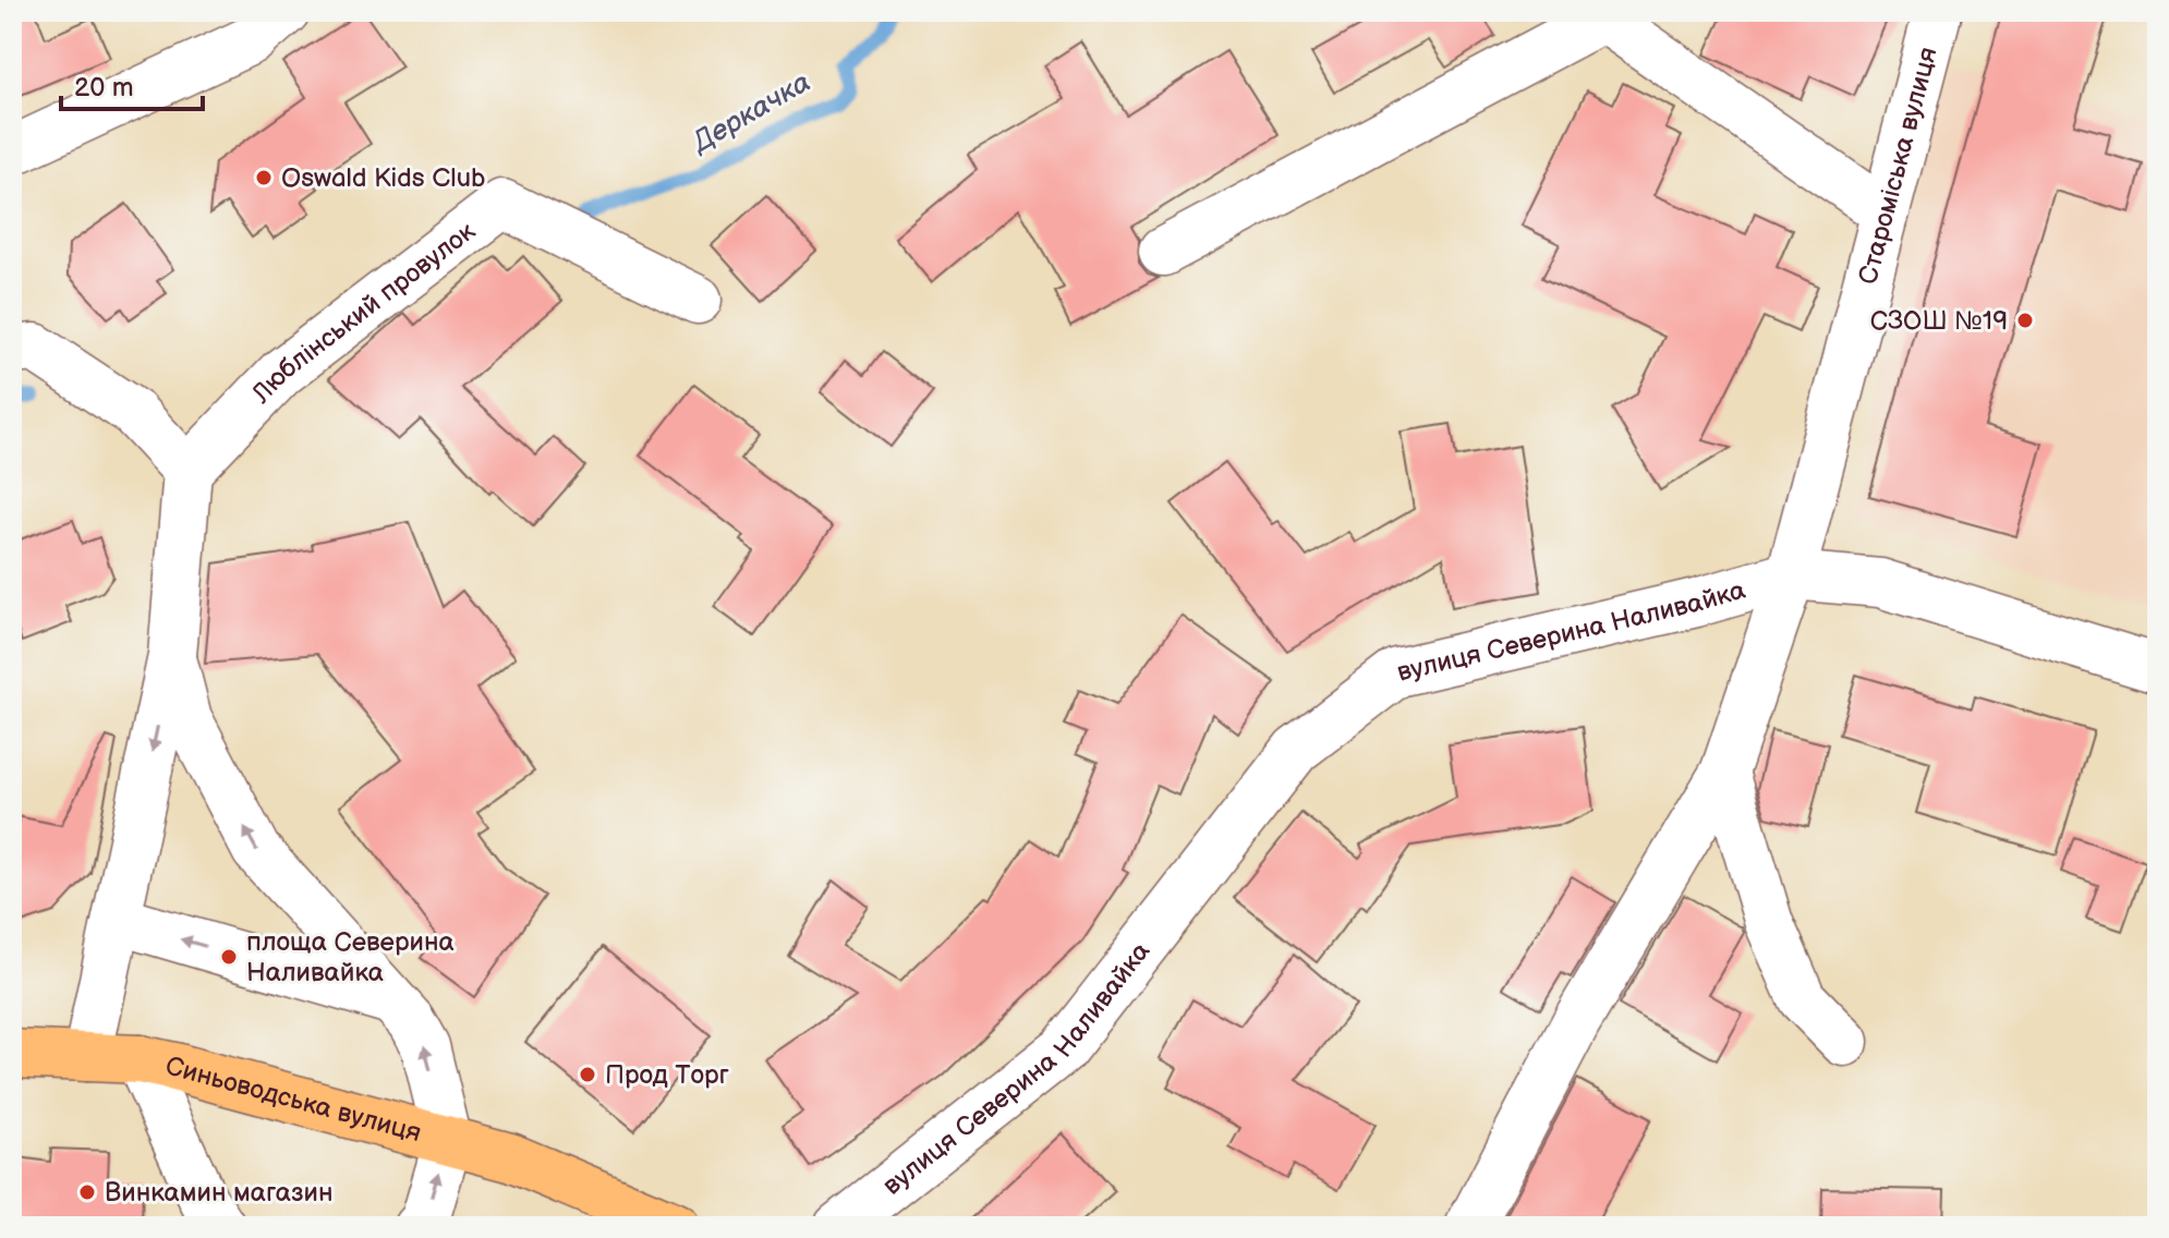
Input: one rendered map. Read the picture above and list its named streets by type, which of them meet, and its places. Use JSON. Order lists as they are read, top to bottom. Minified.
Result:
{"streets":{"main road":["Синьоводська вулиця"],"street":["Староміська вулиця","Люблінський провулок","вулиця Северина Наливайка"]},"crossings":[["Староміська вулиця","вулиця Северина Наливайка"]],"water":["Деркачка"],"places":["Oswald Kids Club","СЗОШ №19","площа Северина Наливайка","Прод Торг","Винкамин магазин"],"scale_bar":"20 m"}
